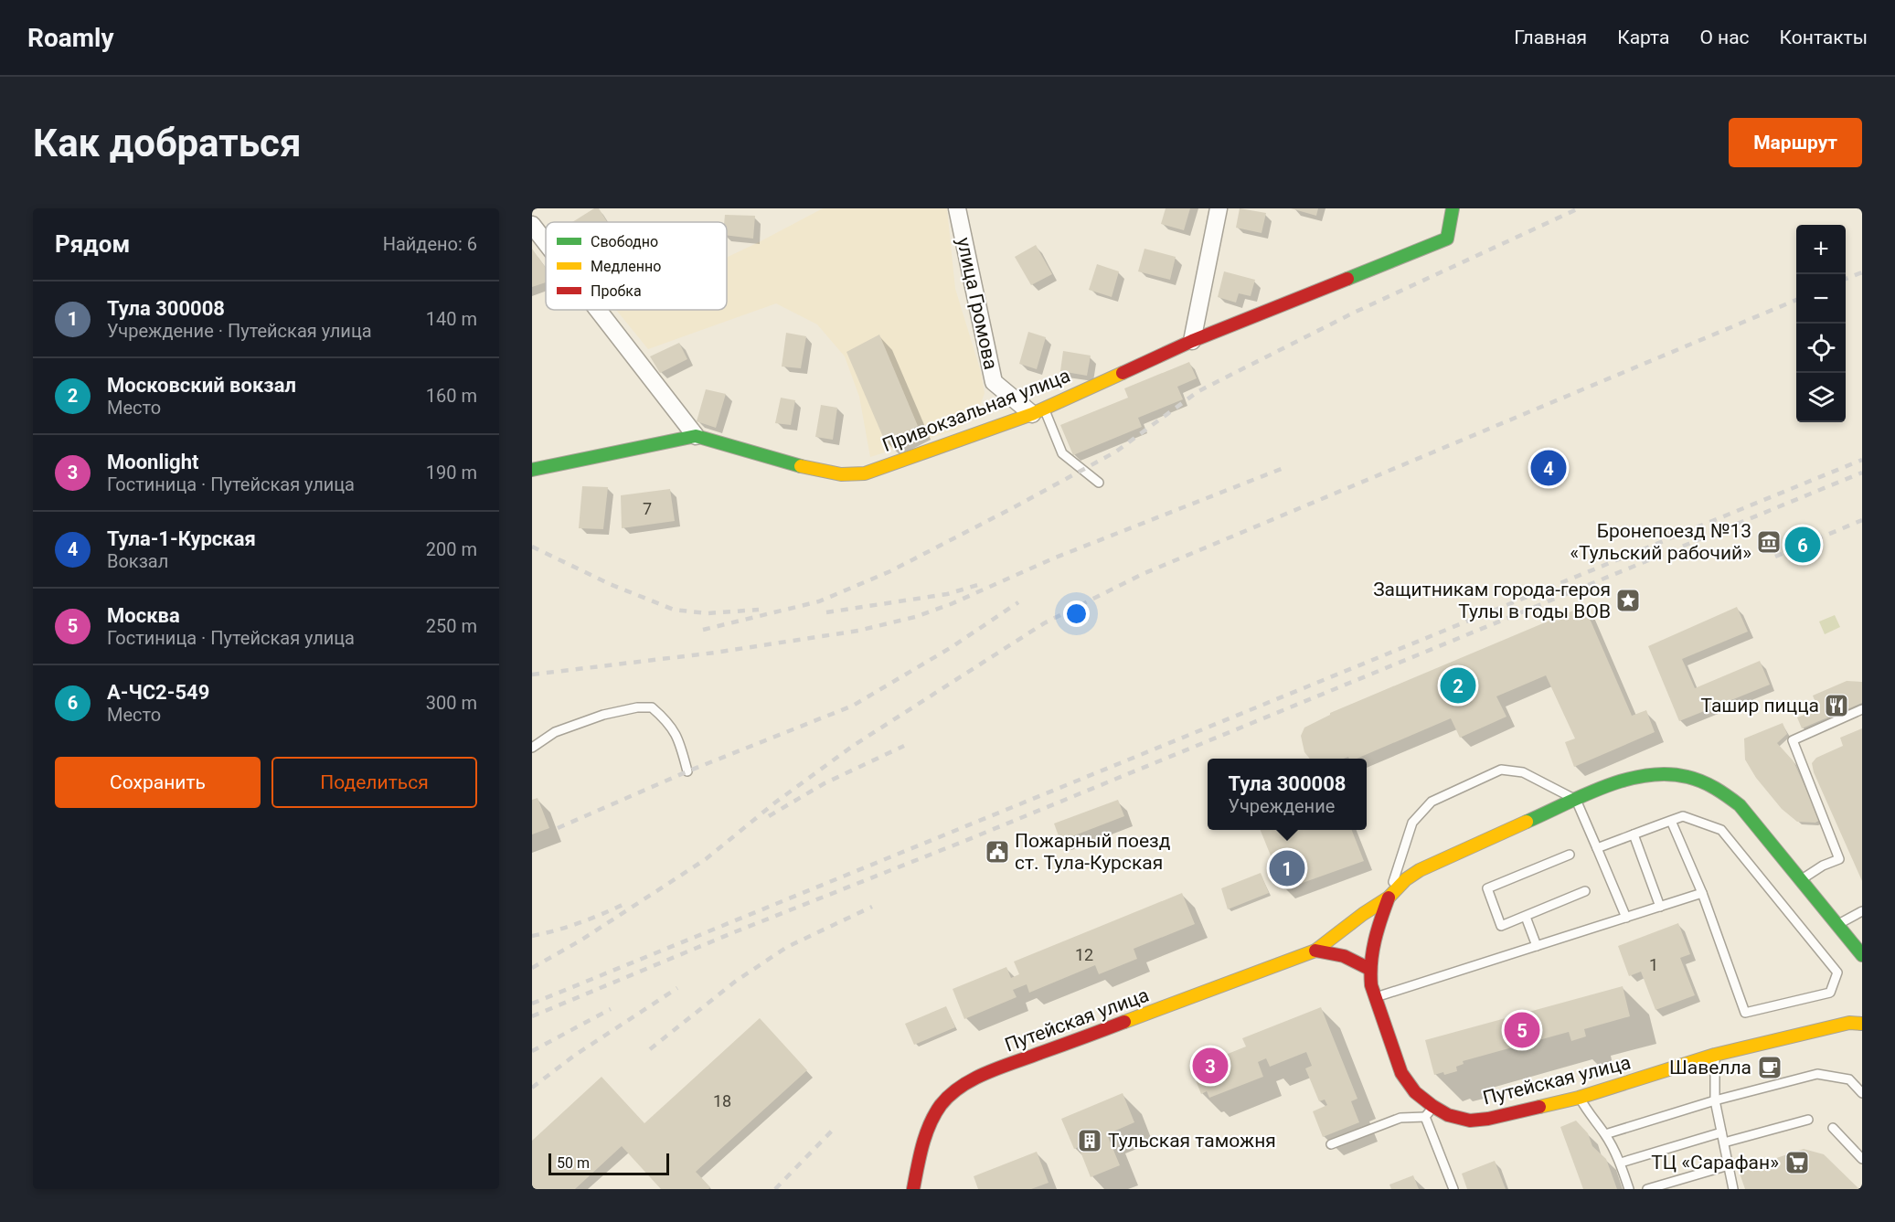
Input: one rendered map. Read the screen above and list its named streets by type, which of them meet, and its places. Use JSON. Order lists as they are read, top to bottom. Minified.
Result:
{"streets":{"street":["улица Громова","Привокзальная улица","Путейская улица"]},"crossings":[["улица Громова","Привокзальная улица"]],"places":{"museum":["Бронепоезд №13 «Тульский рабочий»"],"place":["Защитникам города-героя Тулы в годы ВОВ"],"restaurant":["Ташир пицца"],"public building":["Пожарный поезд ст. Тула-Курская"],"cafe":["Шавелла"],"building":["Тульская таможня"],"supermarket":["ТЦ «Сарафан»"]},"house_numbers":["7","12","1","18"],"legend":["Свободно","Медленно","Пробка"],"scale_bar":"50 m","page":{"header":"Roamly","nav":["Главная","Карта","О нас","Контакты"],"buttons":["Маршрут",["Сохранить","Поделиться"]],"title":"Как добраться","heading":["Рядом","Найдено: 6"],"map_buttons":["+","−"],"list":[{"mark":"1","name":"Тула 300008","note":"Учреждение · Путейская улица","value":"140 m"},{"mark":"2","name":"Московский вокзал","note":"Место","value":"160 m"},{"mark":"3","name":"Moonlight","note":"Гостиница · Путейская улица","value":"190 m"},{"mark":"4","name":"Тула-1-Курская","note":"Вокзал","value":"200 m"},{"mark":"5","name":"Москва","note":"Гостиница · Путейская улица","value":"250 m"},{"mark":"6","name":"А-ЧС2-549","note":"Место","value":"300 m"}],"pins":["4","6","2","1","5","3"],"popup":["Тула 300008","Учреждение"],"scale":"50 m"}}
